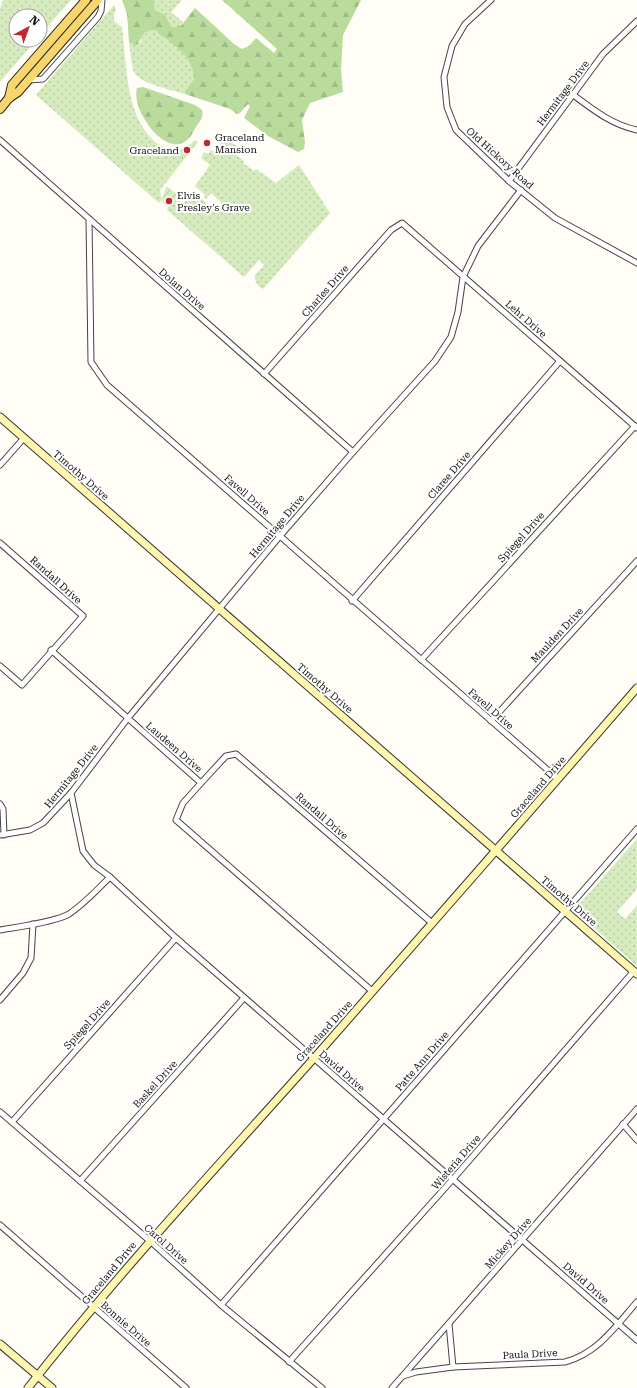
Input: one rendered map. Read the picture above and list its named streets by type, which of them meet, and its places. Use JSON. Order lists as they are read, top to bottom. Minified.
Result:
{"streets":{"street":["Hermitage Drive","Old Hickory Road","Dolan Drive","Charles Drive","Lehr Drive","Timothy Drive","Claree Drive","Favell Drive","Spiegel Drive","Randall Drive","Maulden Drive","Laudeen Drive","Graceland Drive","Patte Ann Drive","David Drive","Baskel Drive","Wisteria Drive","Mickey Drive","Carol Drive","Bonnie Drive","Paula Drive"]},"crossings":[["Hermitage Drive","Old Hickory Road"],["Hermitage Drive","Dolan Drive"],["Hermitage Drive","Lehr Drive"],["Hermitage Drive","Timothy Drive"],["Hermitage Drive","Favell Drive"],["Hermitage Drive","Laudeen Drive"],["Hermitage Drive","David Drive"],["Dolan Drive","Charles Drive"],["Dolan Drive","Favell Drive"],["Charles Drive","Lehr Drive"],["Lehr Drive","Claree Drive"],["Lehr Drive","Spiegel Drive"],["Timothy Drive","Graceland Drive"],["Timothy Drive","Patte Ann Drive"],["Timothy Drive","Wisteria Drive"],["Claree Drive","Favell Drive"],["Favell Drive","Spiegel Drive"],["Favell Drive","Maulden Drive"],["Favell Drive","Graceland Drive"],["Spiegel Drive","David Drive"],["Spiegel Drive","Carol Drive"],["Randall Drive","Laudeen Drive"],["Randall Drive","Graceland Drive"],["Laudeen Drive","Graceland Drive"],["Graceland Drive","David Drive"],["Graceland Drive","Carol Drive"],["Graceland Drive","Bonnie Drive"],["Patte Ann Drive","David Drive"],["Patte Ann Drive","Carol Drive"],["David Drive","Baskel Drive"],["David Drive","Wisteria Drive"],["David Drive","Mickey Drive"],["David Drive","Paula Drive"],["Baskel Drive","Carol Drive"],["Wisteria Drive","Carol Drive"],["Mickey Drive","Paula Drive"]],"places":["Graceland Mansion","Graceland","Elvis Presley's Grave"],"north":"top right"}
